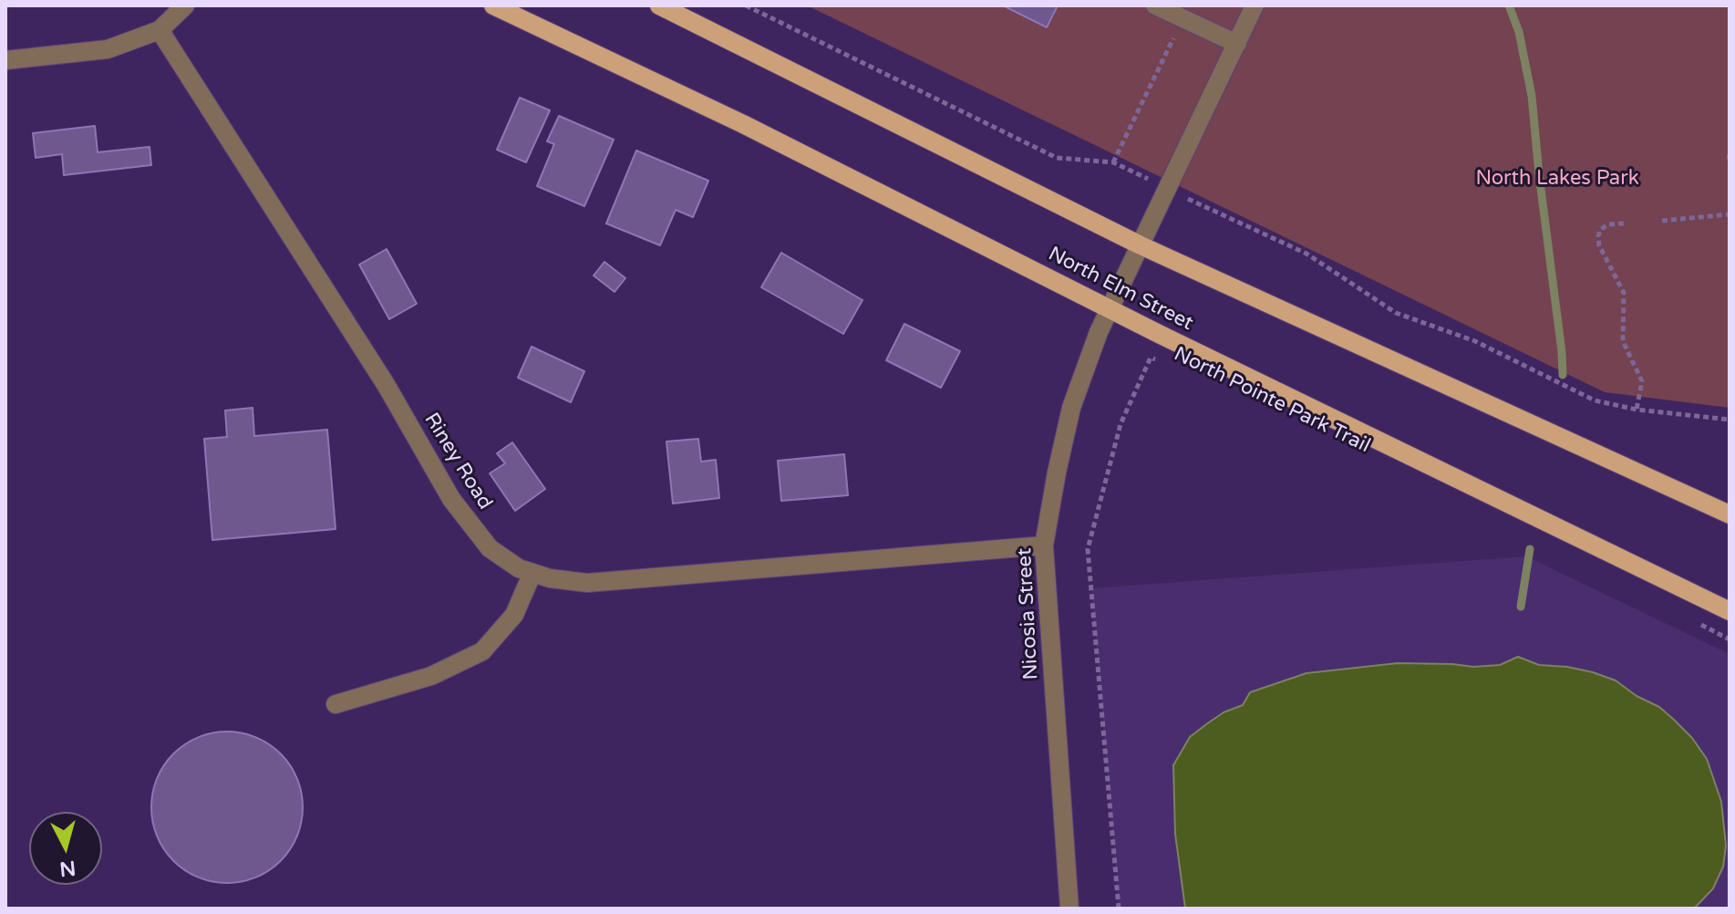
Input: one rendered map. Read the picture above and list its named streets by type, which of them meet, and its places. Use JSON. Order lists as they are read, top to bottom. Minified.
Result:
{"streets":{"main road":["North Elm Street"],"street":["Riney Road","Nicosia Street"],"path":["North Pointe Park Trail"]},"crossings":[["North Elm Street","Nicosia Street"],["Riney Road","Nicosia Street"]],"parks":["North Lakes Park"],"north":"bottom"}
